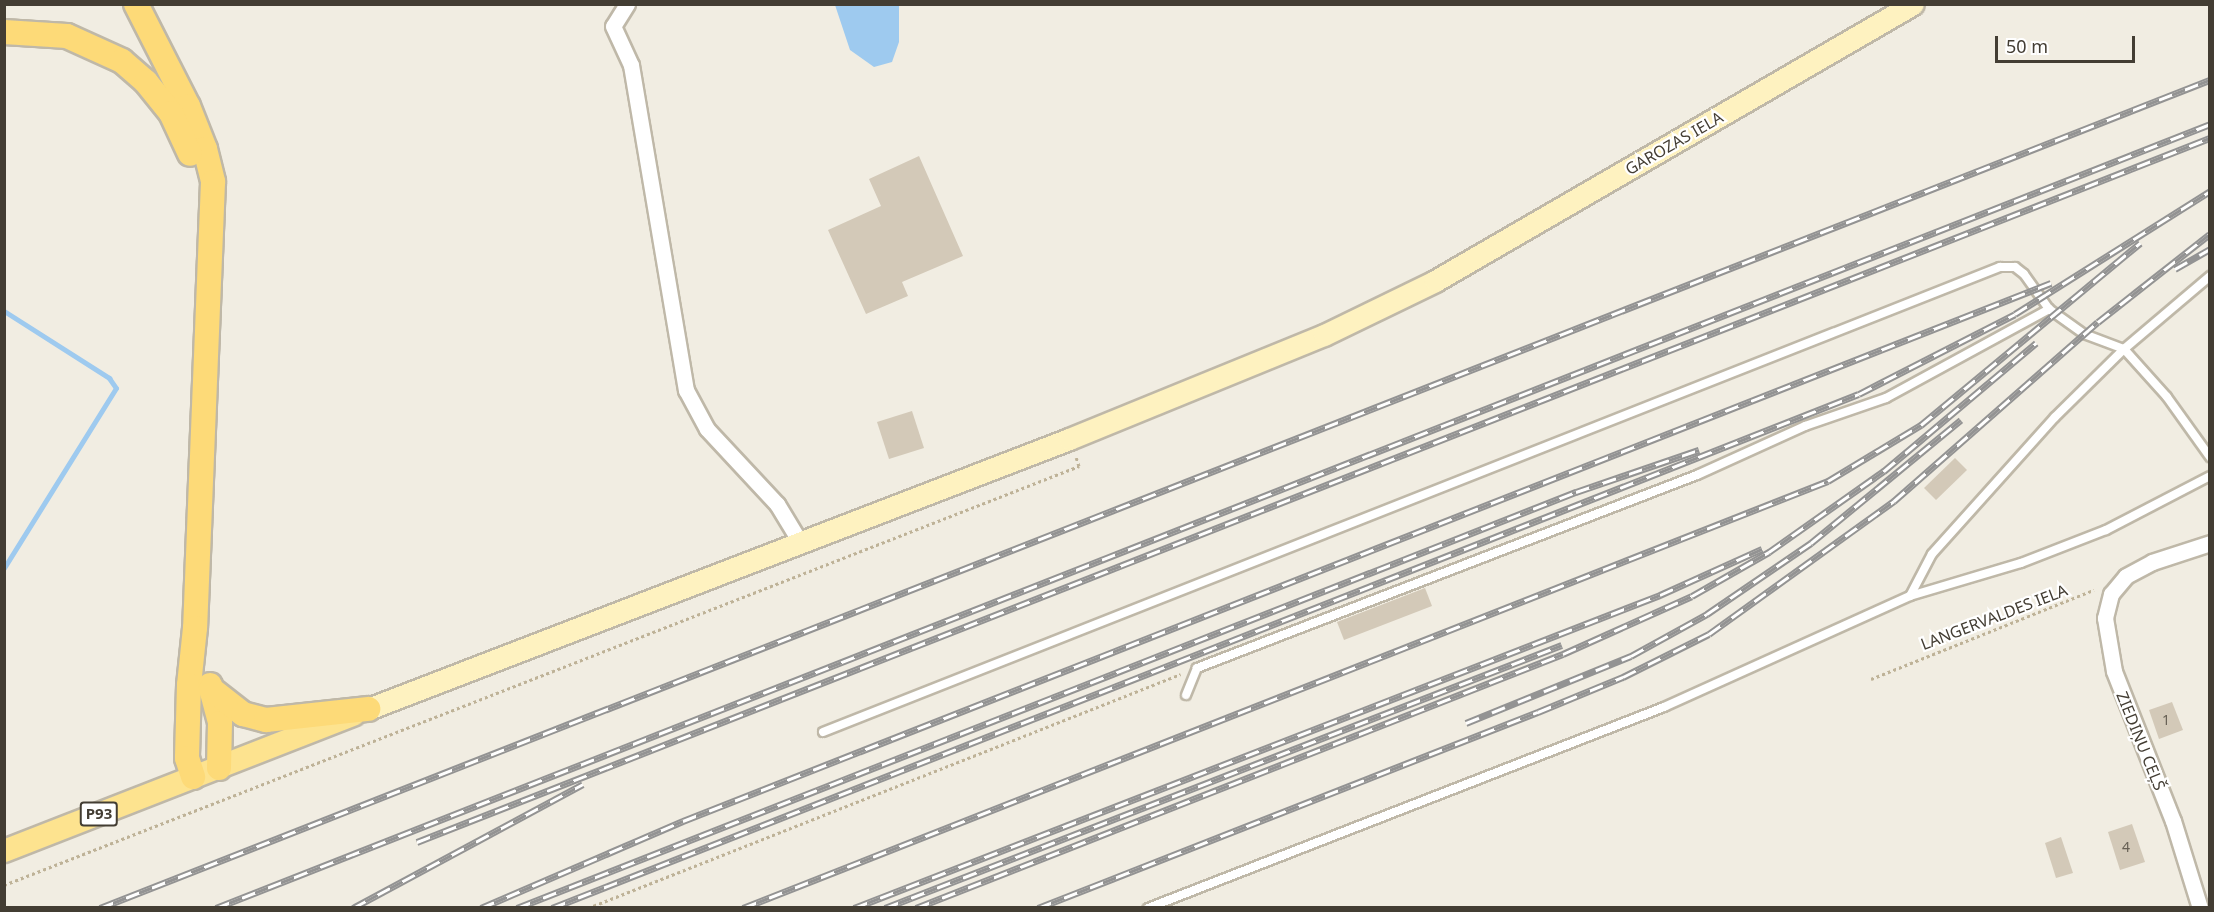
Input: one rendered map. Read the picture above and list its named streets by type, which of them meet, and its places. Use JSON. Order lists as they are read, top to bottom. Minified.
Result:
{"streets":{"main road":["GAROZAS IELA","P93"],"street":["ZIEDIŅU CEĻŠ"],"path":["LANGERVALDES IELA"]},"crossings":[["GAROZAS IELA","P93"]],"house_numbers":["1","4"],"scale_bar":"50 m"}
